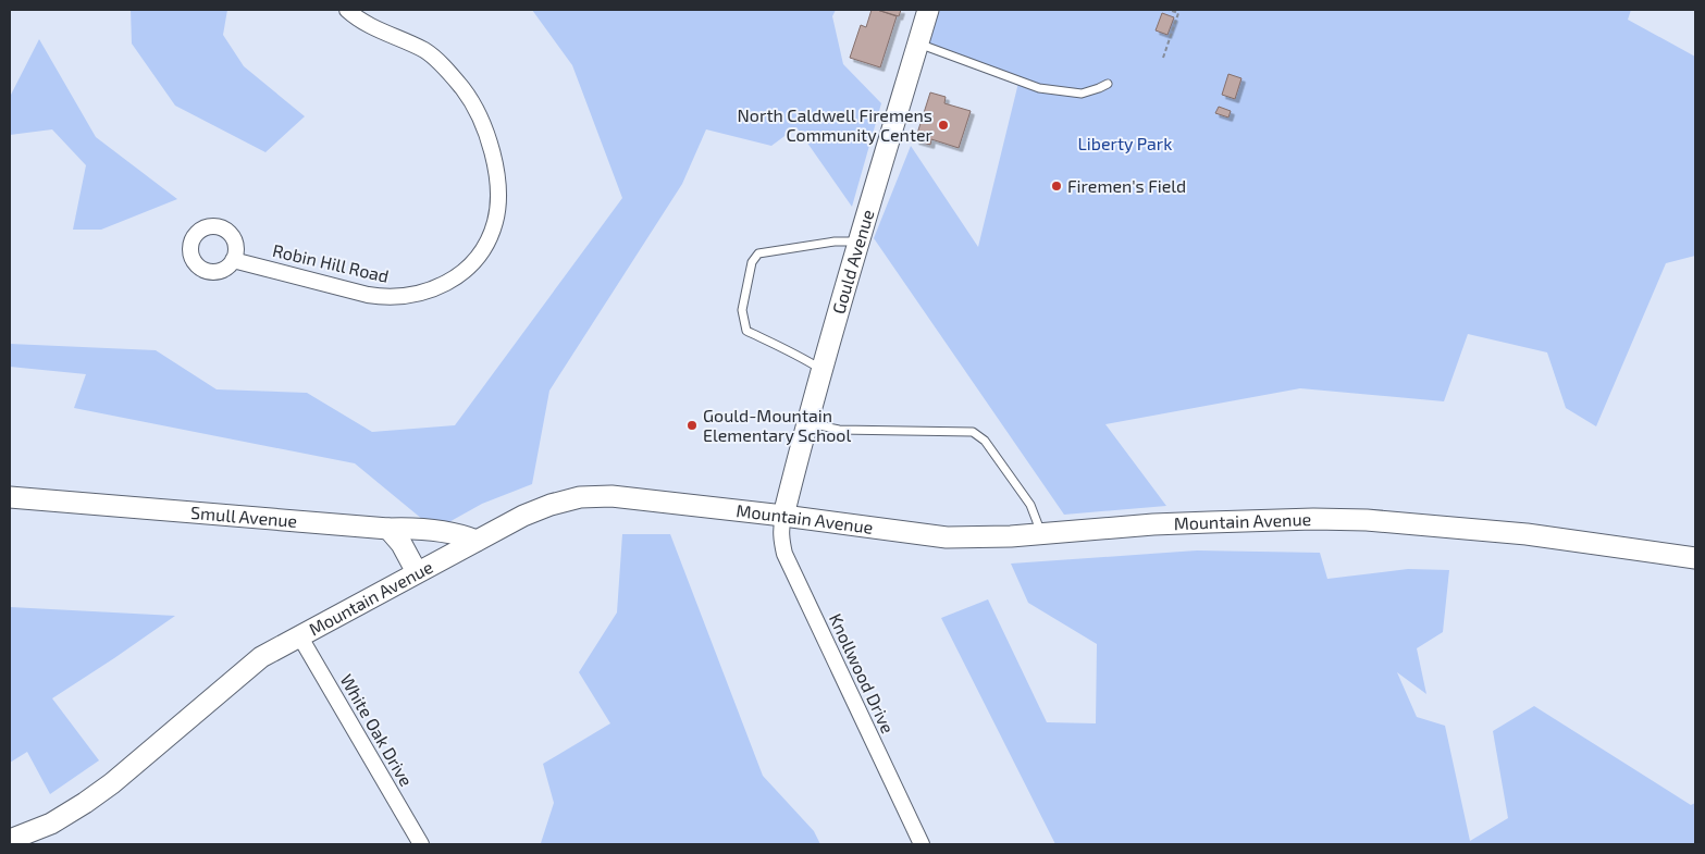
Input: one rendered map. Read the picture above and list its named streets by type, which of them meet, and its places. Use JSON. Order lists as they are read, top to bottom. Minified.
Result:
{"streets":{"street":["Gould Avenue","Robin Hill Road","Smull Avenue","Mountain Avenue","Knollwood Drive","White Oak Drive"]},"crossings":[["Gould Avenue","Mountain Avenue"],["Gould Avenue","Knollwood Drive"],["Smull Avenue","Mountain Avenue"],["Mountain Avenue","Knollwood Drive"],["Mountain Avenue","White Oak Drive"]],"parks":["Liberty Park"],"places":["North Caldwell Firemens Community Center","Firemen's Field","Gould-Mountain Elementary School"]}
